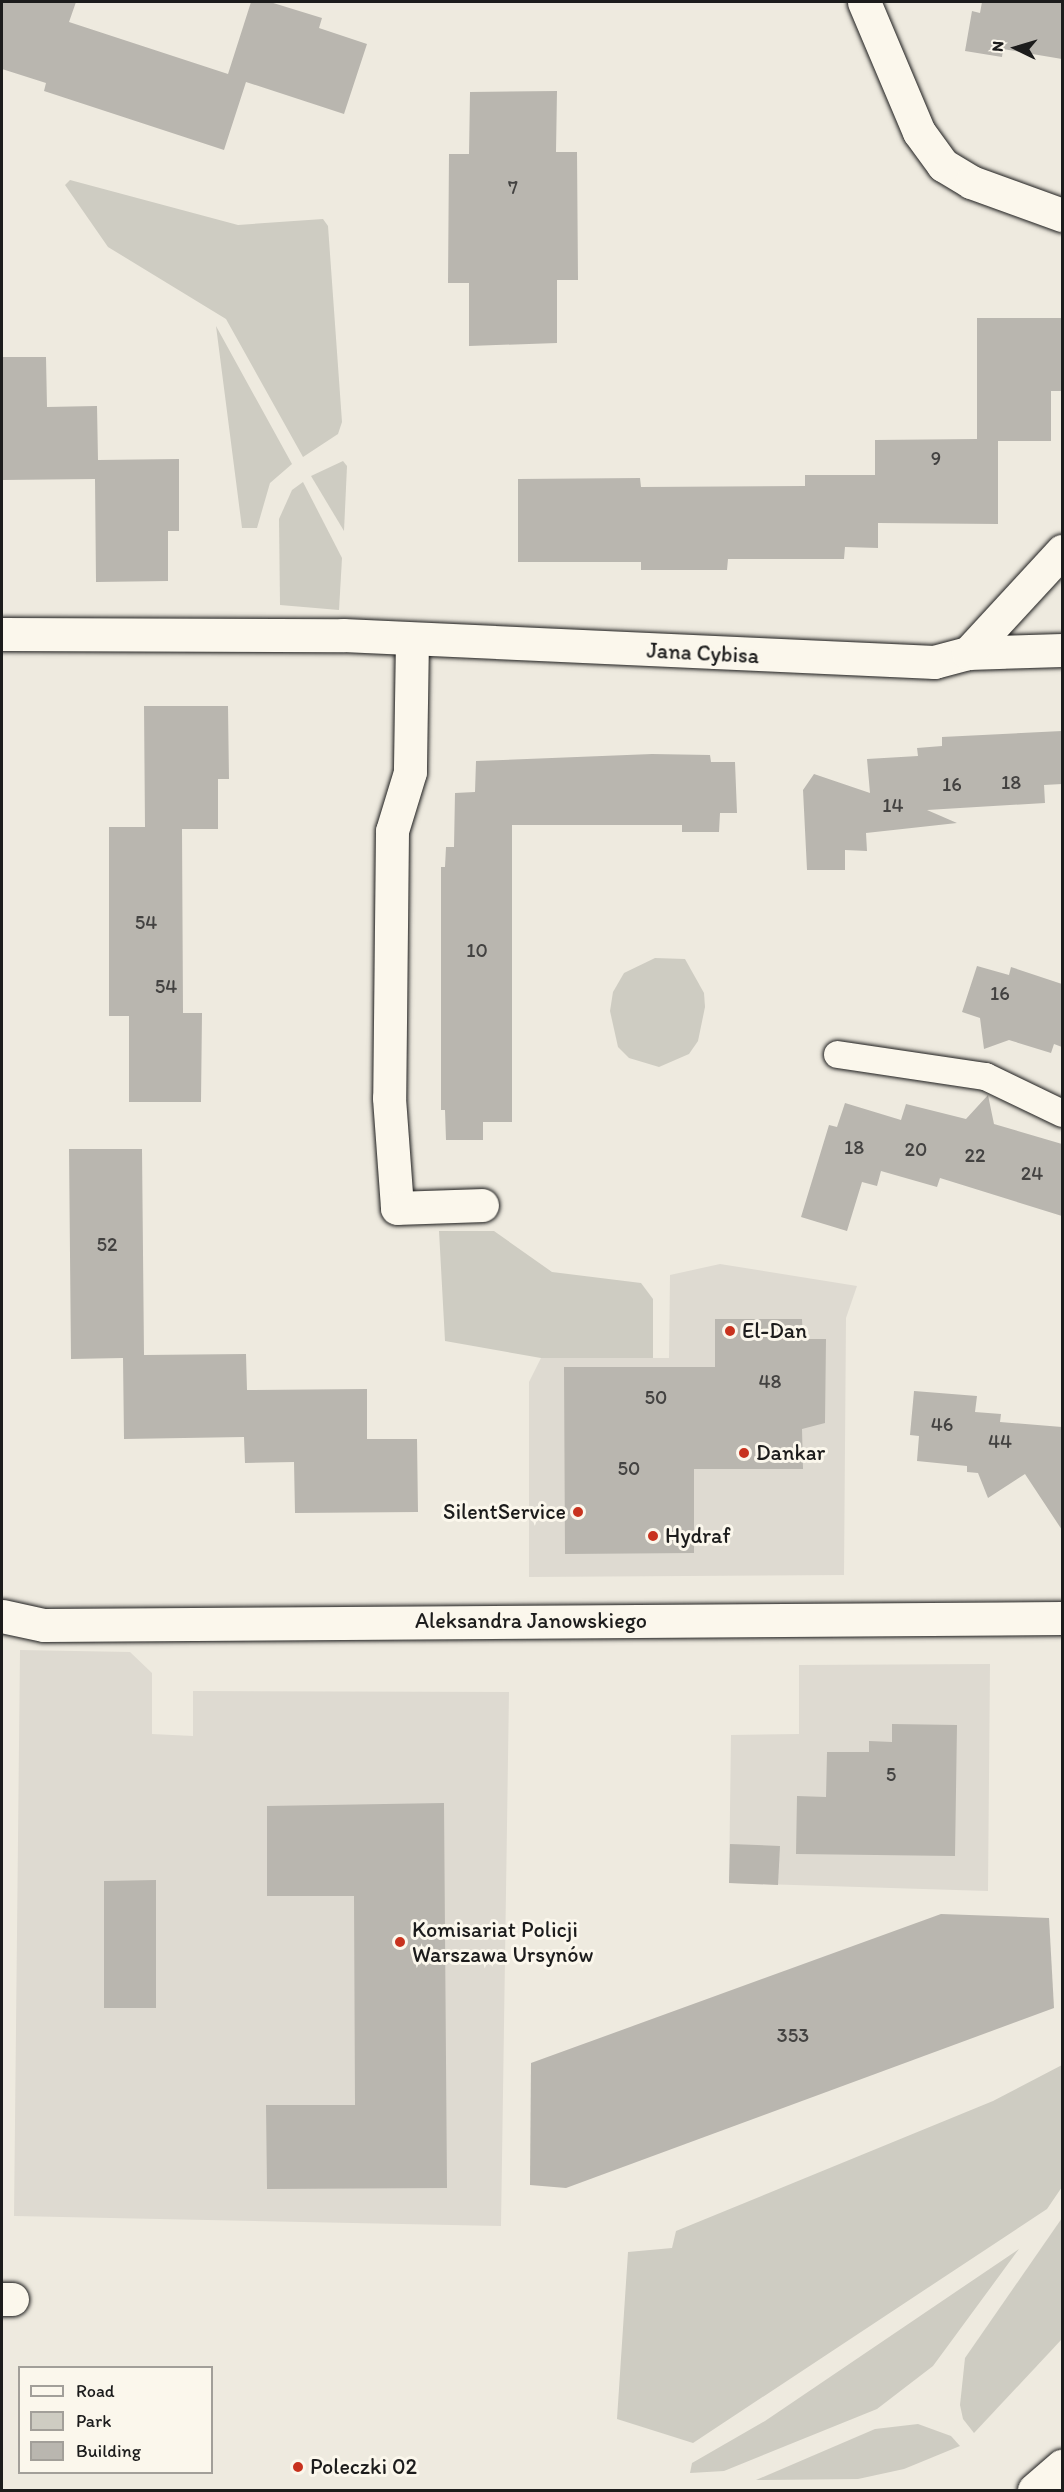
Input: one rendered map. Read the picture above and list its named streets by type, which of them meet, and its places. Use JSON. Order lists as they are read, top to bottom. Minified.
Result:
{"streets":{"street":["Jana Cybisa","Aleksandra Janowskiego"]},"places":["El-Dan","Dankar","SilentService","Hydraf","Komisariat Policji Warszawa Ursynów","Poleczki 02"],"house_numbers":["7","9","18","16","14","54","10","54","16","18","20","22","24","52","48","50","46","44","50","5","353"],"legend":["Road","Park","Building"],"north":"left"}
